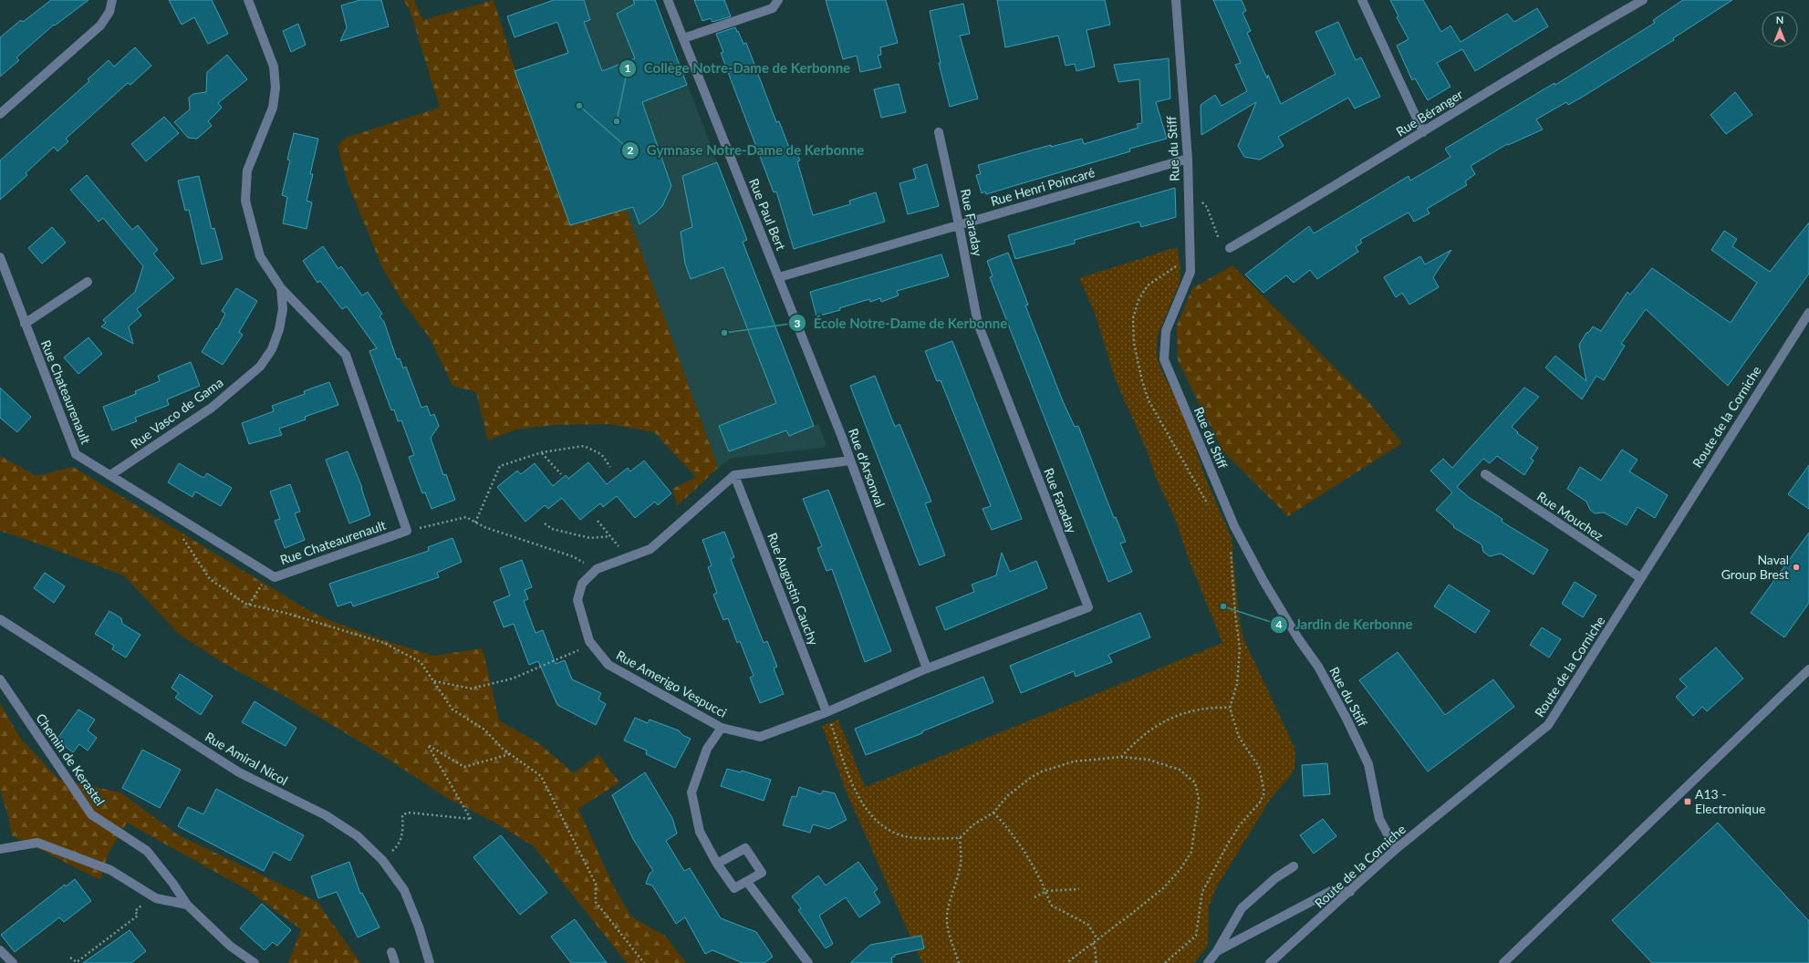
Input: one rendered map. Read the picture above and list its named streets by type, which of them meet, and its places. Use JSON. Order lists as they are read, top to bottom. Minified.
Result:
{"streets":{"street":["Rue Béranger","Rue du Stiff","Rue Henri Poincaré","Rue Paul Bert","Rue Faraday","Rue Chateaurenault","Rue Vasco de Gama","Route de la Corniche","Rue d'Arsonval","Rue Mouchez","Rue Augustin Cauchy","Rue Amerigo Vespucci","Rue Amiral Nicol","Chemin de Kerastel"]},"crossings":[["Rue du Stiff","Rue Henri Poincaré"],["Rue du Stiff","Route de la Corniche"],["Rue Henri Poincaré","Rue Paul Bert"],["Rue Henri Poincaré","Rue Faraday"],["Rue Henri Poincaré","Rue d'Arsonval"],["Rue Paul Bert","Rue d'Arsonval"],["Rue Faraday","Rue d'Arsonval"],["Rue Faraday","Rue Augustin Cauchy"],["Rue Faraday","Rue Amerigo Vespucci"],["Rue Chateaurenault","Rue Vasco de Gama"],["Route de la Corniche","Rue Mouchez"],["Rue Augustin Cauchy","Rue Amerigo Vespucci"]],"places":{"other":["Gymnase Notre-Dame de Kerbonne","Collège Notre-Dame de Kerbonne","École Notre-Dame de Kerbonne","Naval Group Brest","Jardin de Kerbonne"],"transit":["A13 - Electronique"]},"north":"top"}
